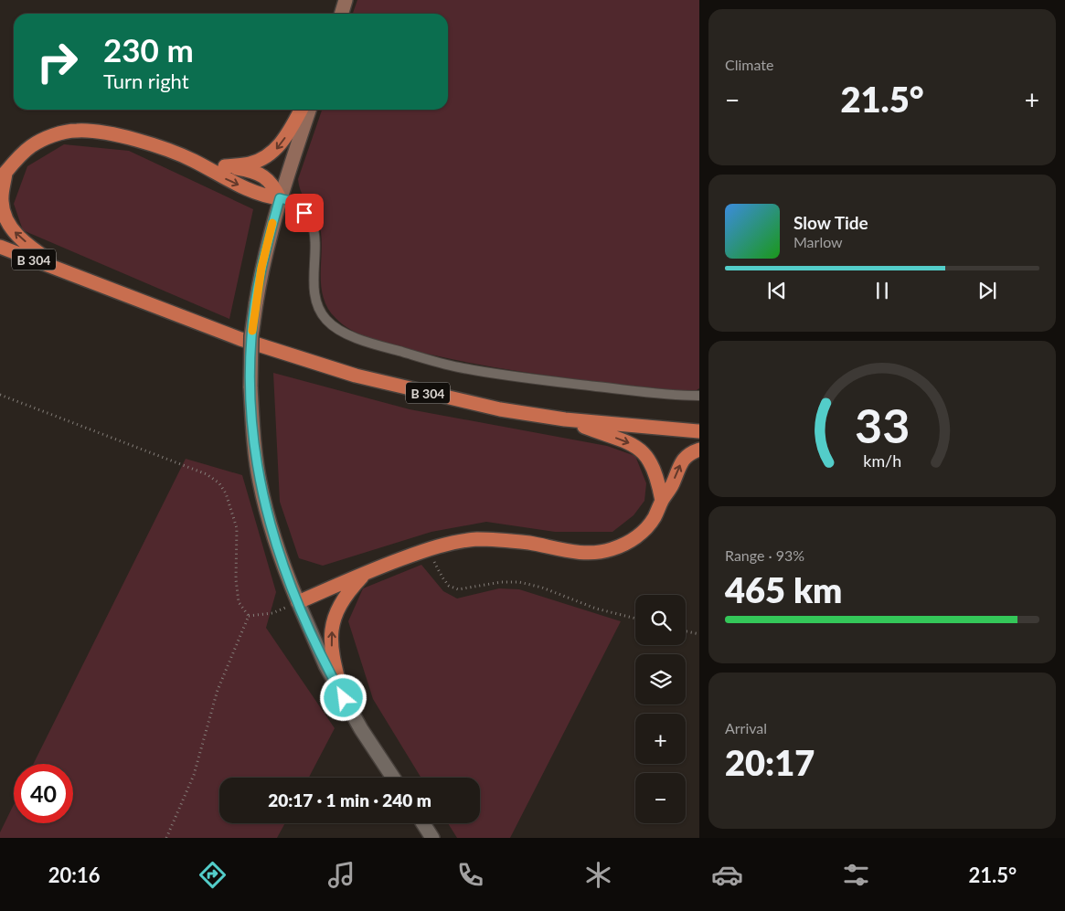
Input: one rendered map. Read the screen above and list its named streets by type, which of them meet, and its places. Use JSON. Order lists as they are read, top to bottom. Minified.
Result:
{"streets":{"highway":["B 304"]},"page":{"tile":["Climate",["Range · 93%","465 km"],["Arrival","20:17"]],"turn":["230 m","Turn right"],"heat":["−","21.5°","+"],"song":["Slow Tide","Marlow"],"map_buttons":["+","−"],"limit":"40","trip":"20:17 · 1 min · 240 m","tabs":["20:16","21.5°"],"gauge":["33","km/h"]}}
